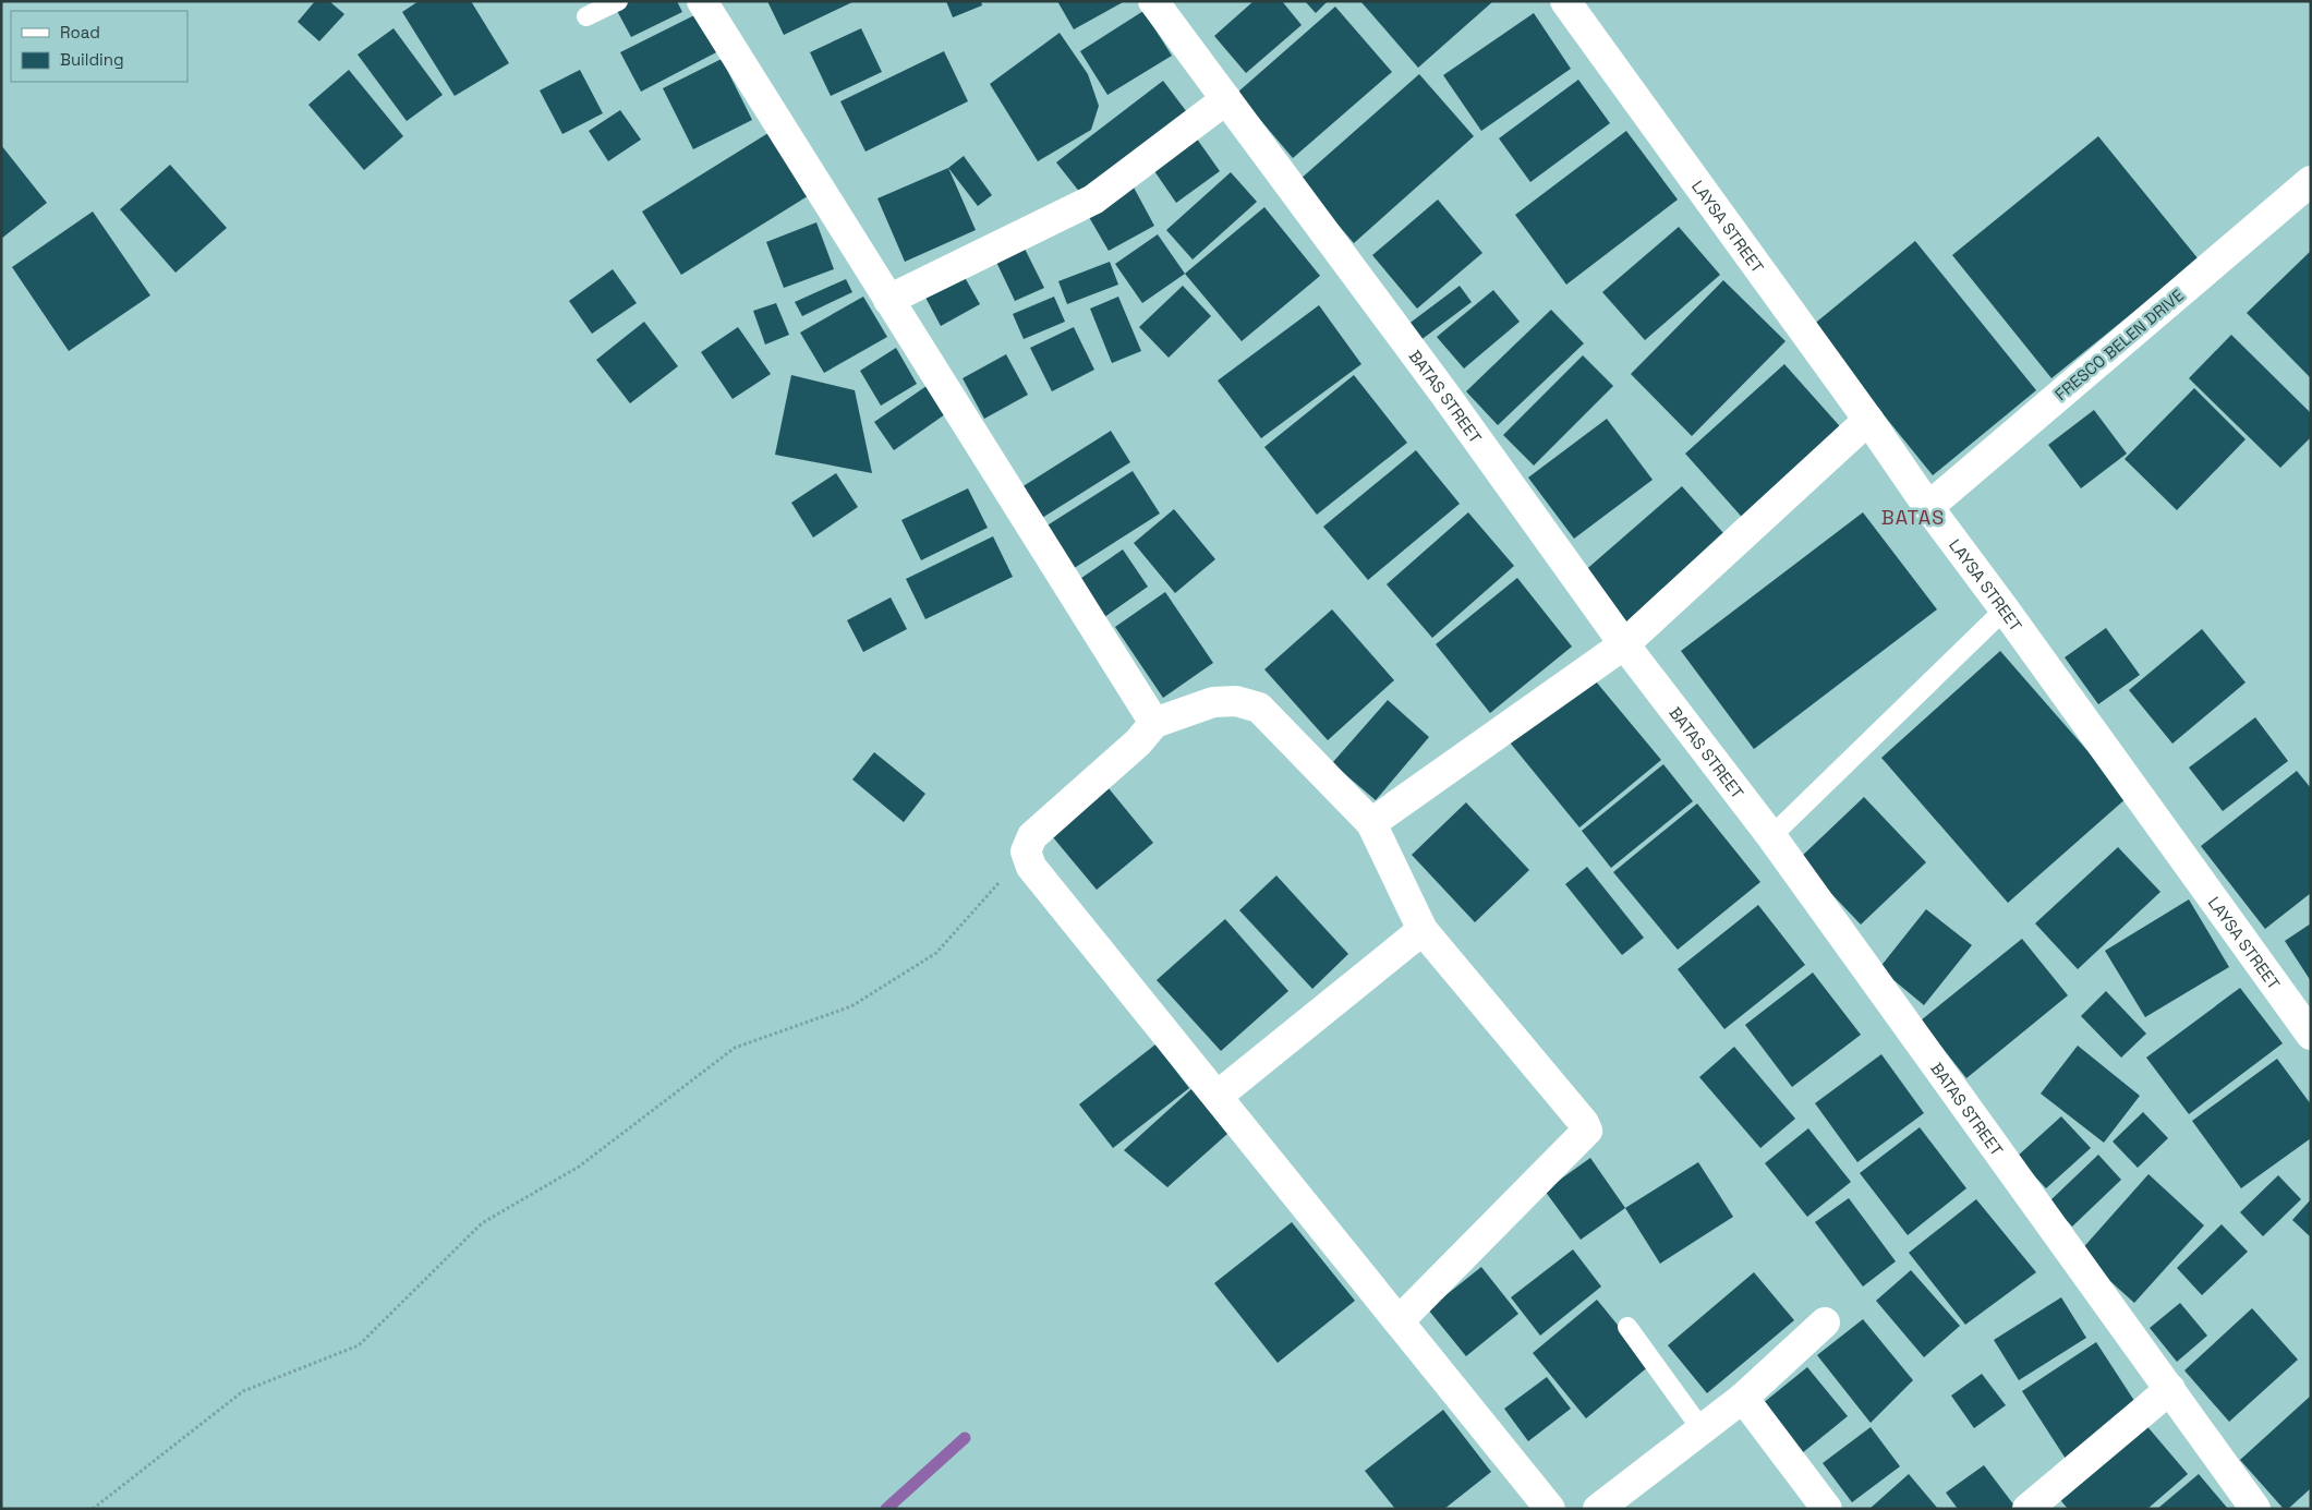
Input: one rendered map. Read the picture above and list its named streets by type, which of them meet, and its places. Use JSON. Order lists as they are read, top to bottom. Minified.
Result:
{"streets":{"street":["LAYSA STREET","FRESCO BELEN DRIVE","BATAS STREET"]},"crossings":[["LAYSA STREET","FRESCO BELEN DRIVE"]],"districts":["BATAS"],"legend":["Road","Building"]}
